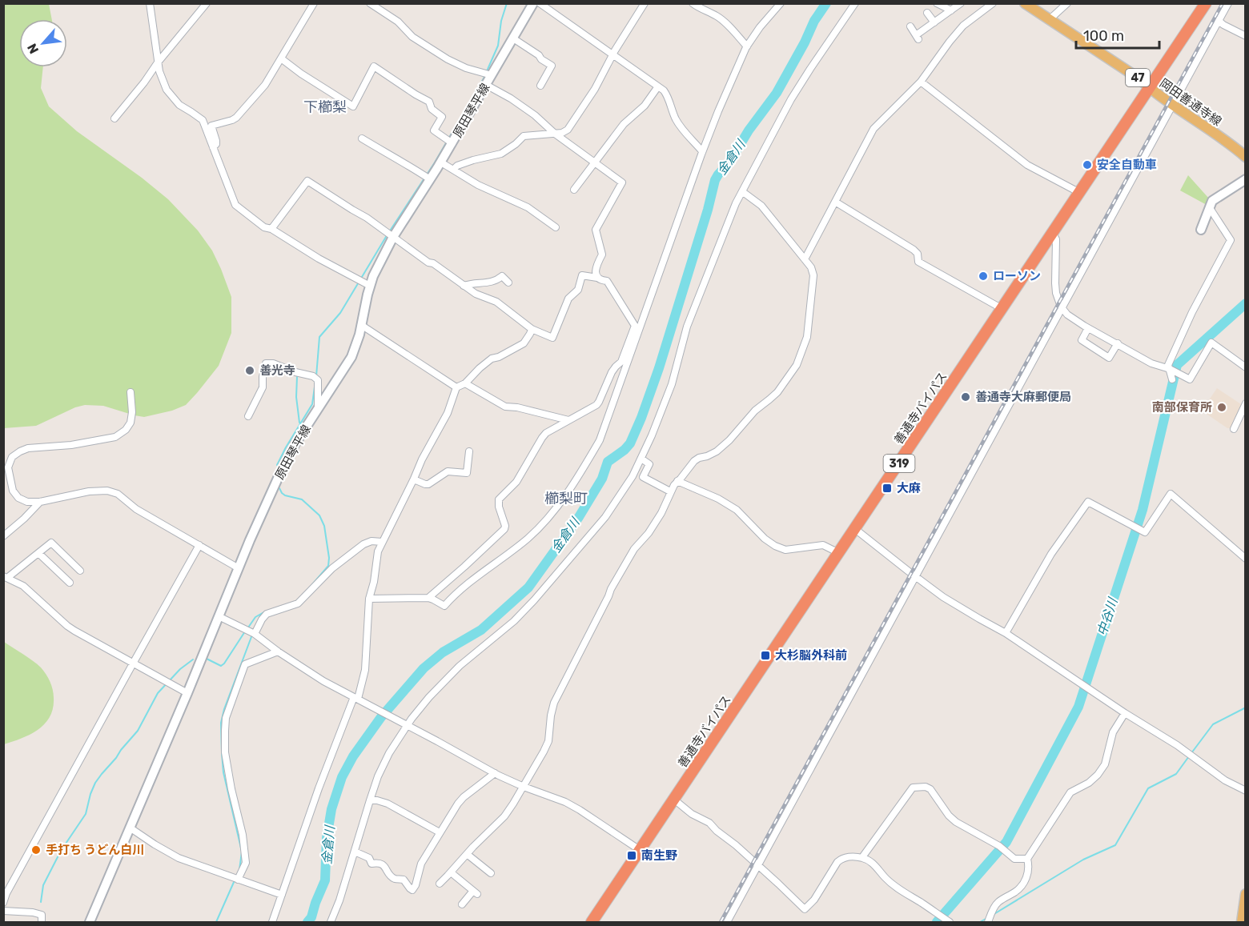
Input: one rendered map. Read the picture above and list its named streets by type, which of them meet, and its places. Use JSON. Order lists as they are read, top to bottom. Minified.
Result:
{"streets":{"highway":["善通寺バイパス","319"],"main road":["47","岡田善通寺線","原田琴平線"]},"crossings":[["岡田善通寺線","善通寺バイパス"]],"districts":["下櫛梨","櫛梨町"],"water":["金倉川","中谷川"],"places":{"other":["安全自動車","ローソン","善光寺","善通寺大麻郵便局","南部保育所","手打ち うどん白川"],"transit":["大麻","大杉脳外科前","南生野"]},"scale_bar":"100 m","north":"bottom left"}
